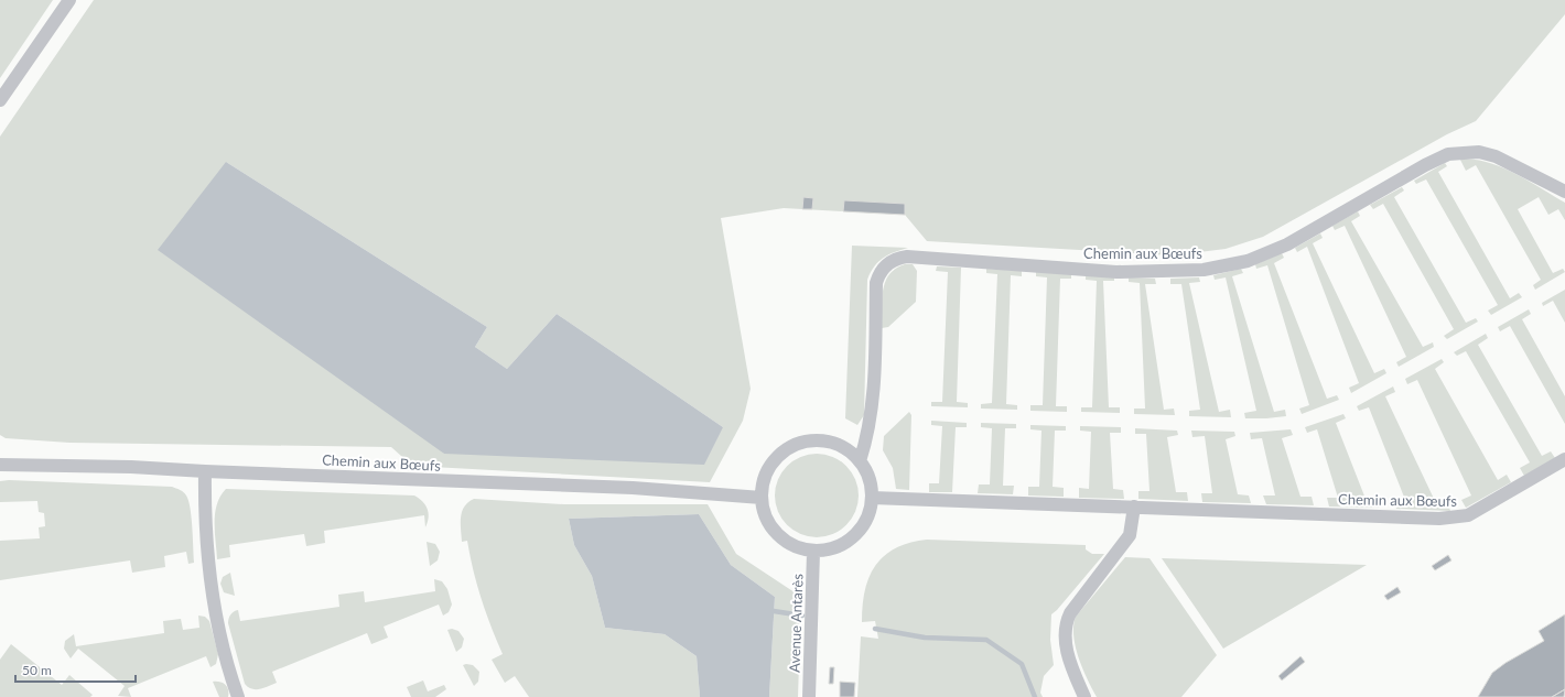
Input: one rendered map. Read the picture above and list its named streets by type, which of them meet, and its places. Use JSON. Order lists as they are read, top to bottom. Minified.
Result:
{"streets":{"street":["Chemin aux Bœufs","Avenue Antarès"]},"crossings":[["Chemin aux Bœufs","Avenue Antarès"]],"scale_bar":"50 m"}
